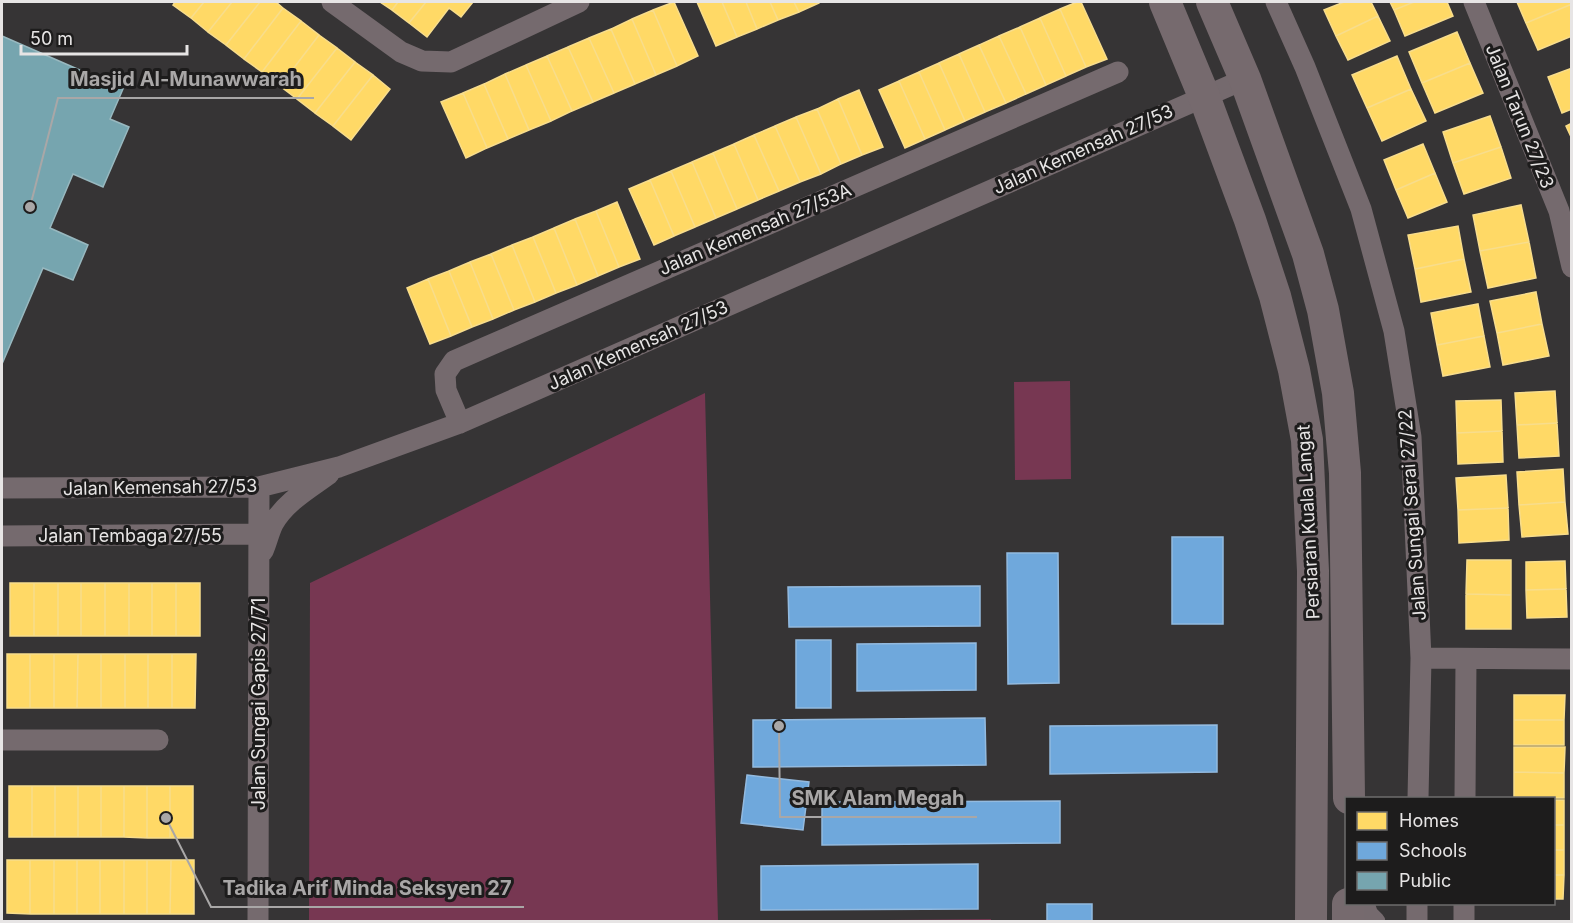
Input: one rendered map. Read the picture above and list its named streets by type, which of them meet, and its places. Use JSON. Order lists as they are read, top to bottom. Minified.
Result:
{"streets":{"main road":["Persiaran Kuala Langat"],"street":["Jalan Tarun 27/23","Jalan Kemensah 27/53","Jalan Kemensah 27/53A","Jalan Sungai Serai 27/22","Jalan Tembaga 27/55","Jalan Sungai Gapis 27/71"]},"crossings":[["Jalan Kemensah 27/53","Jalan Kemensah 27/53A"],["Jalan Kemensah 27/53","Persiaran Kuala Langat"],["Jalan Kemensah 27/53","Jalan Sungai Gapis 27/71"],["Jalan Tembaga 27/55","Jalan Sungai Gapis 27/71"]],"places":["Masjid Al-Munawwarah","SMK Alam Megah","Tadika Arif Minda Seksyen 27"],"legend":["Homes","Schools","Public"],"scale_bar":"50 m"}
